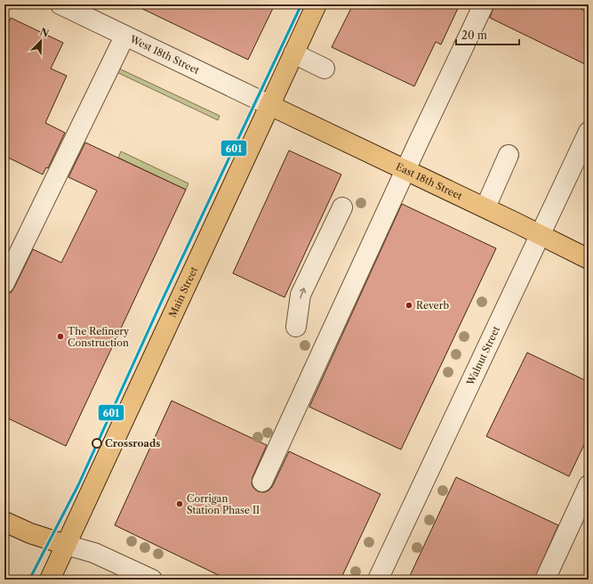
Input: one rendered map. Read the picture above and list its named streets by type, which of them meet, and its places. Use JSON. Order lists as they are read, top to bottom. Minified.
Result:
{"streets":{"main road":["East 18th Street","Main Street"],"street":["West 18th Street","Walnut Street"]},"crossings":[["West 18th Street","East 18th Street"],["West 18th Street","Main Street"],["East 18th Street","Main Street"],["East 18th Street","Walnut Street"]],"places":["Reverb","The Refinery Construction","Crossroads","Corrigan Station Phase II"],"lines":["transit line 601"],"scale_bar":"20 m","north":"top right"}
